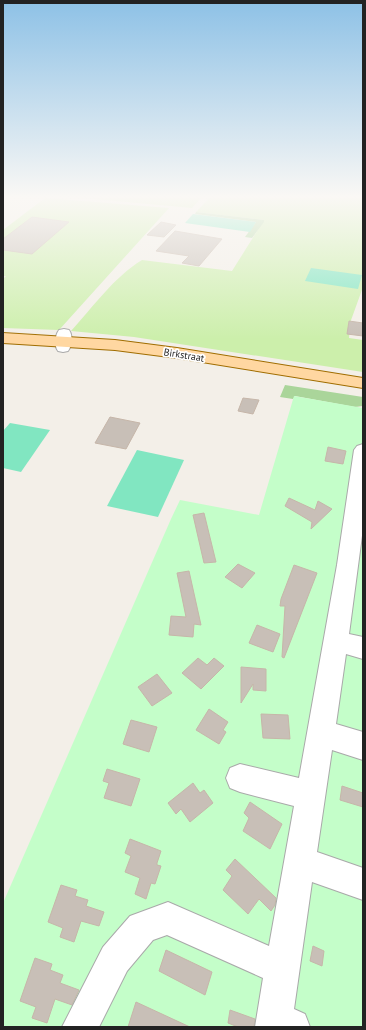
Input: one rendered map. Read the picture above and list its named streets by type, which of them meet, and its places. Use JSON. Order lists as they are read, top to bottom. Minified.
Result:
{"streets":{"main road":["Birkstraat"]}}
